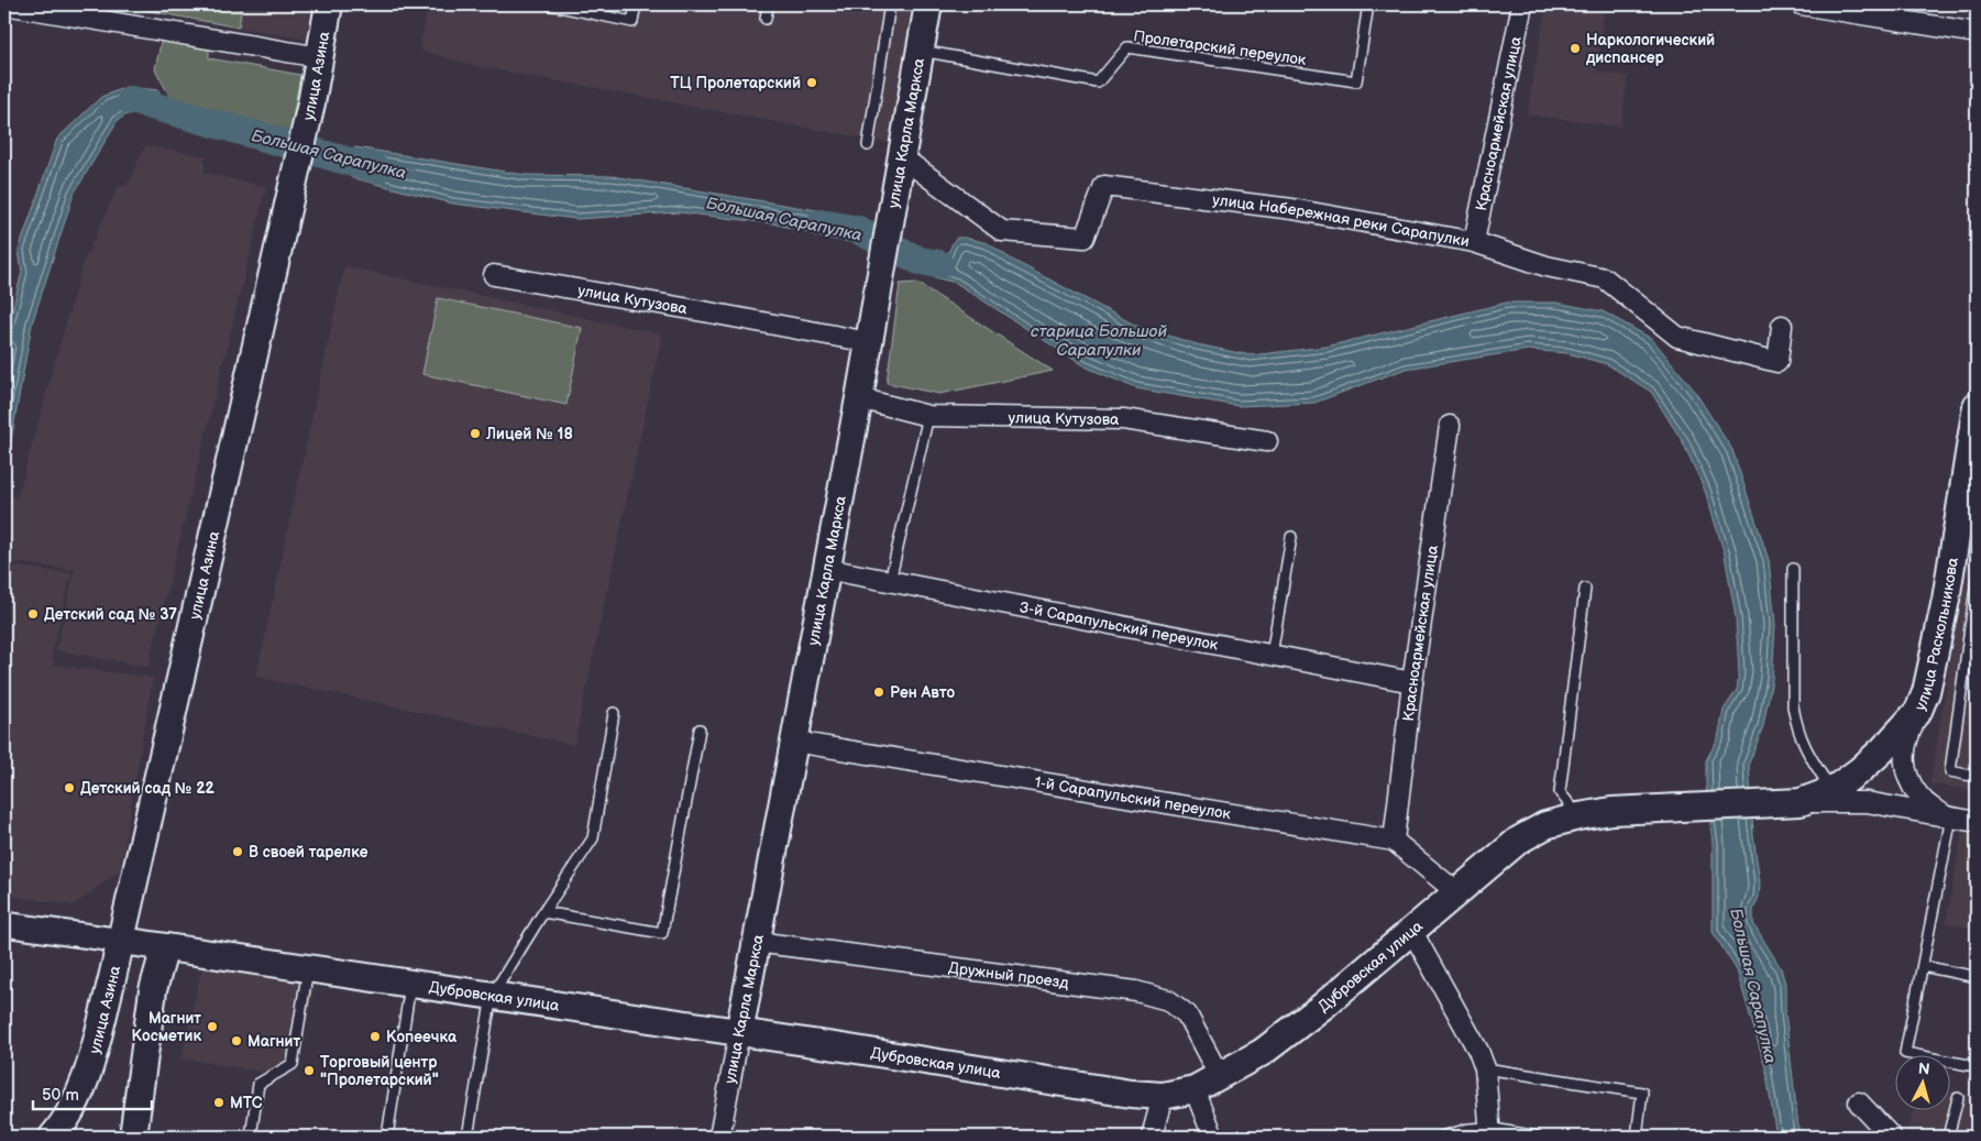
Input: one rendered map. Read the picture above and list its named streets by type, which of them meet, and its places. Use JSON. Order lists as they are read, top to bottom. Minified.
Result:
{"streets":{"main road":["улица Азина","улица Карла Маркса","улица Раскольникова","Дубровская улица"],"street":["Красноармейская улица","улица Набережная реки Сарапулки","улица Кутузова","3-й Сарапульский переулок","1-й Сарапульский переулок","Дружный проезд"],"lane":["Пролетарский переулок"]},"crossings":[["Пролетарский переулок","улица Карла Маркса"],["улица Азина","Дубровская улица"],["Красноармейская улица","улица Набережная реки Сарапулки"],["Красноармейская улица","3-й Сарапульский переулок"],["Красноармейская улица","1-й Сарапульский переулок"],["улица Карла Маркса","улица Набережная реки Сарапулки"],["улица Карла Маркса","улица Кутузова"],["улица Карла Маркса","3-й Сарапульский переулок"],["улица Карла Маркса","1-й Сарапульский переулок"],["улица Карла Маркса","Дубровская улица"],["улица Карла Маркса","Дружный проезд"],["улица Раскольникова","Дубровская улица"],["Дубровская улица","Дружный проезд"]],"water":["Большая Сарапулка","старица Большой Сарапулки"],"places":["Наркологический диспансер","ТЦ Пролетарский","Лицей № 18","Детский сад № 37","Рен Авто","Детский сад № 22","В своей тарелке","Магнит Косметик","Копеечка","Магнит","Торговый центр \"Пролетарский\"","МТС"],"scale_bar":"50 m","north":"top"}
